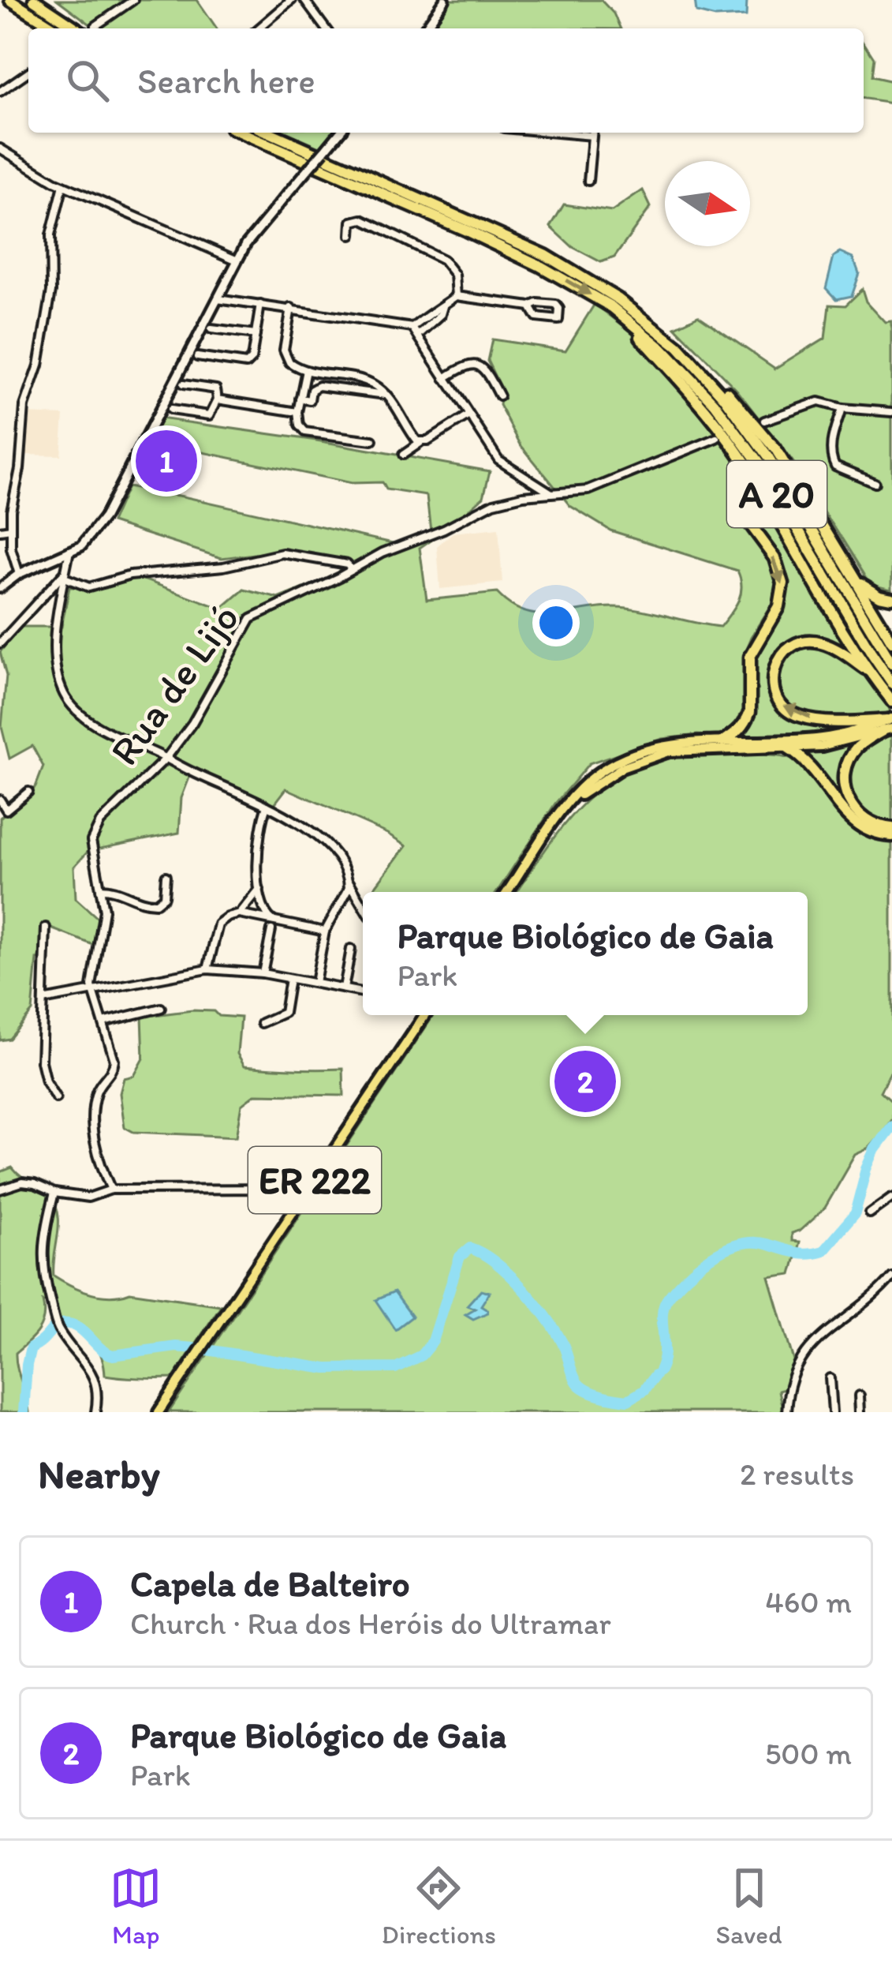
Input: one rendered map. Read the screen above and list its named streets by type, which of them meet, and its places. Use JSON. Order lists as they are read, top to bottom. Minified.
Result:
{"streets":{"highway":["A 20"],"main road":["ER 222"],"street":["Rua de Lijó"]},"north":"right","page":{"search":"Search here","pins":["1","2"],"popup":["Parque Biológico de Gaia","Park"],"heading":["Nearby","2 results"],"list":[{"mark":"1","name":"Capela de Balteiro","note":"Church · Rua dos Heróis do Ultramar","value":"460 m"},{"mark":"2","name":"Parque Biológico de Gaia","note":"Park","value":"500 m"}],"nav":["Map","Directions","Saved"]}}
